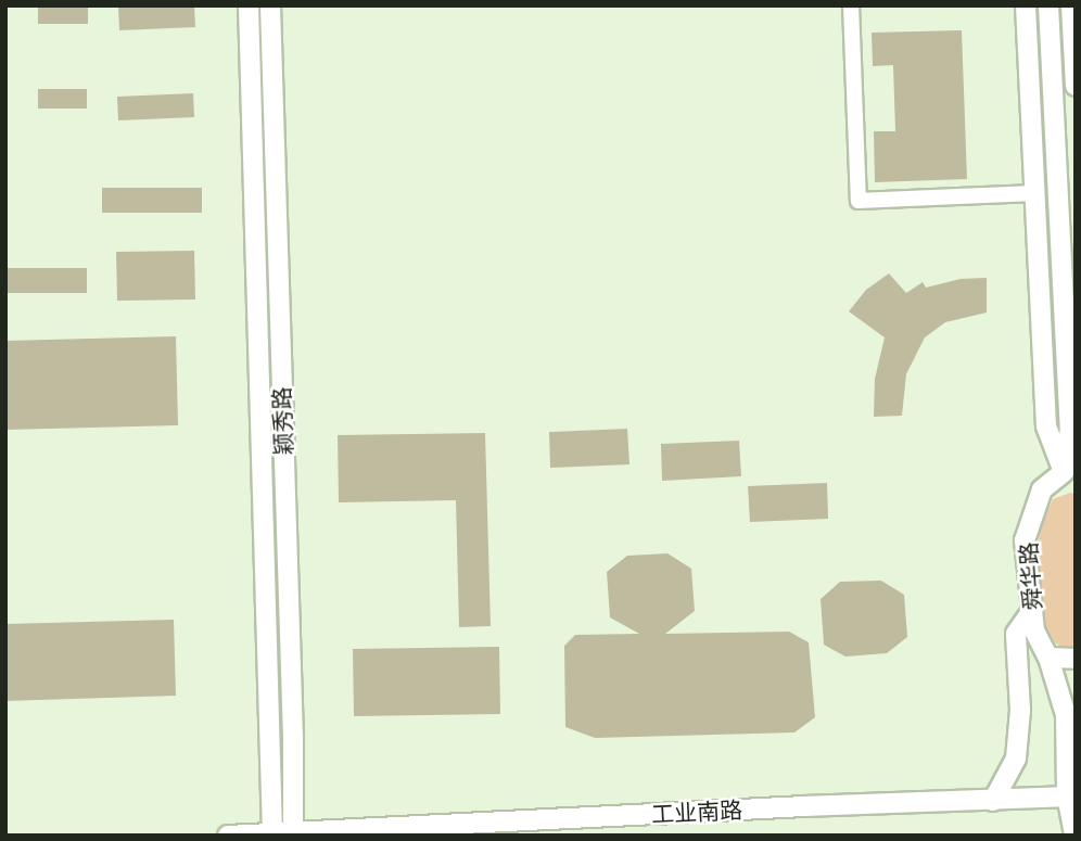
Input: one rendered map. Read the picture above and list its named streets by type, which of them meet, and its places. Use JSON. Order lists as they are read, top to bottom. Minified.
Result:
{"streets":{"main road":["颖秀路","舜华路","工业南路"]},"crossings":[["颖秀路","工业南路"],["舜华路","工业南路"]]}
